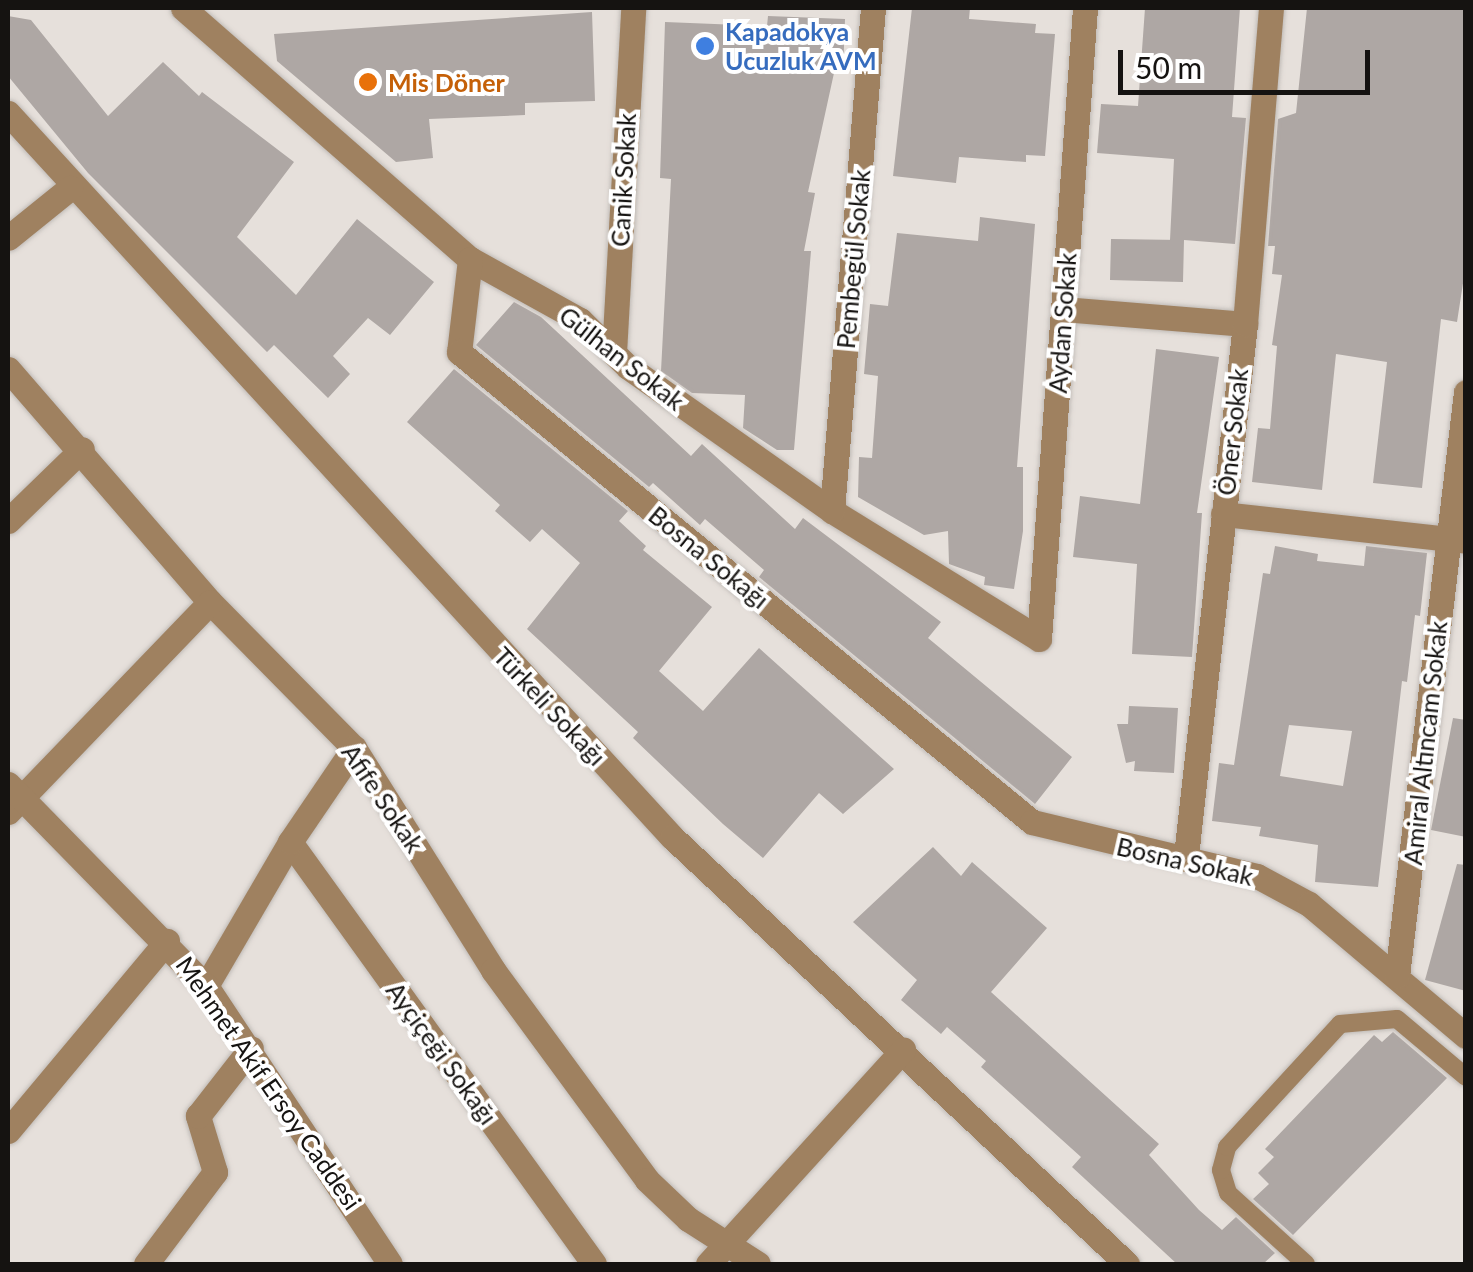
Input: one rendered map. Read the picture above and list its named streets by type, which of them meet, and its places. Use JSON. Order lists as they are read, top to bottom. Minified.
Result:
{"streets":{"street":["Canik Sokak","Pembegül Sokak","Aydan Sokak","Gülhan Sokak","Öner Sokak","Bosna Sokağı","Türkeli Sokağı","Amiral Altıncam Sokak","Afife Sokak","Bosna Sokak","Ayçiçeği Sokağı","Mehmet Akif Ersoy Caddesi"]},"crossings":[["Canik Sokak","Gülhan Sokak"],["Pembegül Sokak","Gülhan Sokak"],["Aydan Sokak","Gülhan Sokak"],["Gülhan Sokak","Bosna Sokağı"],["Öner Sokak","Bosna Sokak"],["Bosna Sokağı","Bosna Sokak"],["Amiral Altıncam Sokak","Bosna Sokak"]],"places":["Kapadokya Ucuzluk AVM","Mis Döner"],"scale_bar":"50 m"}
